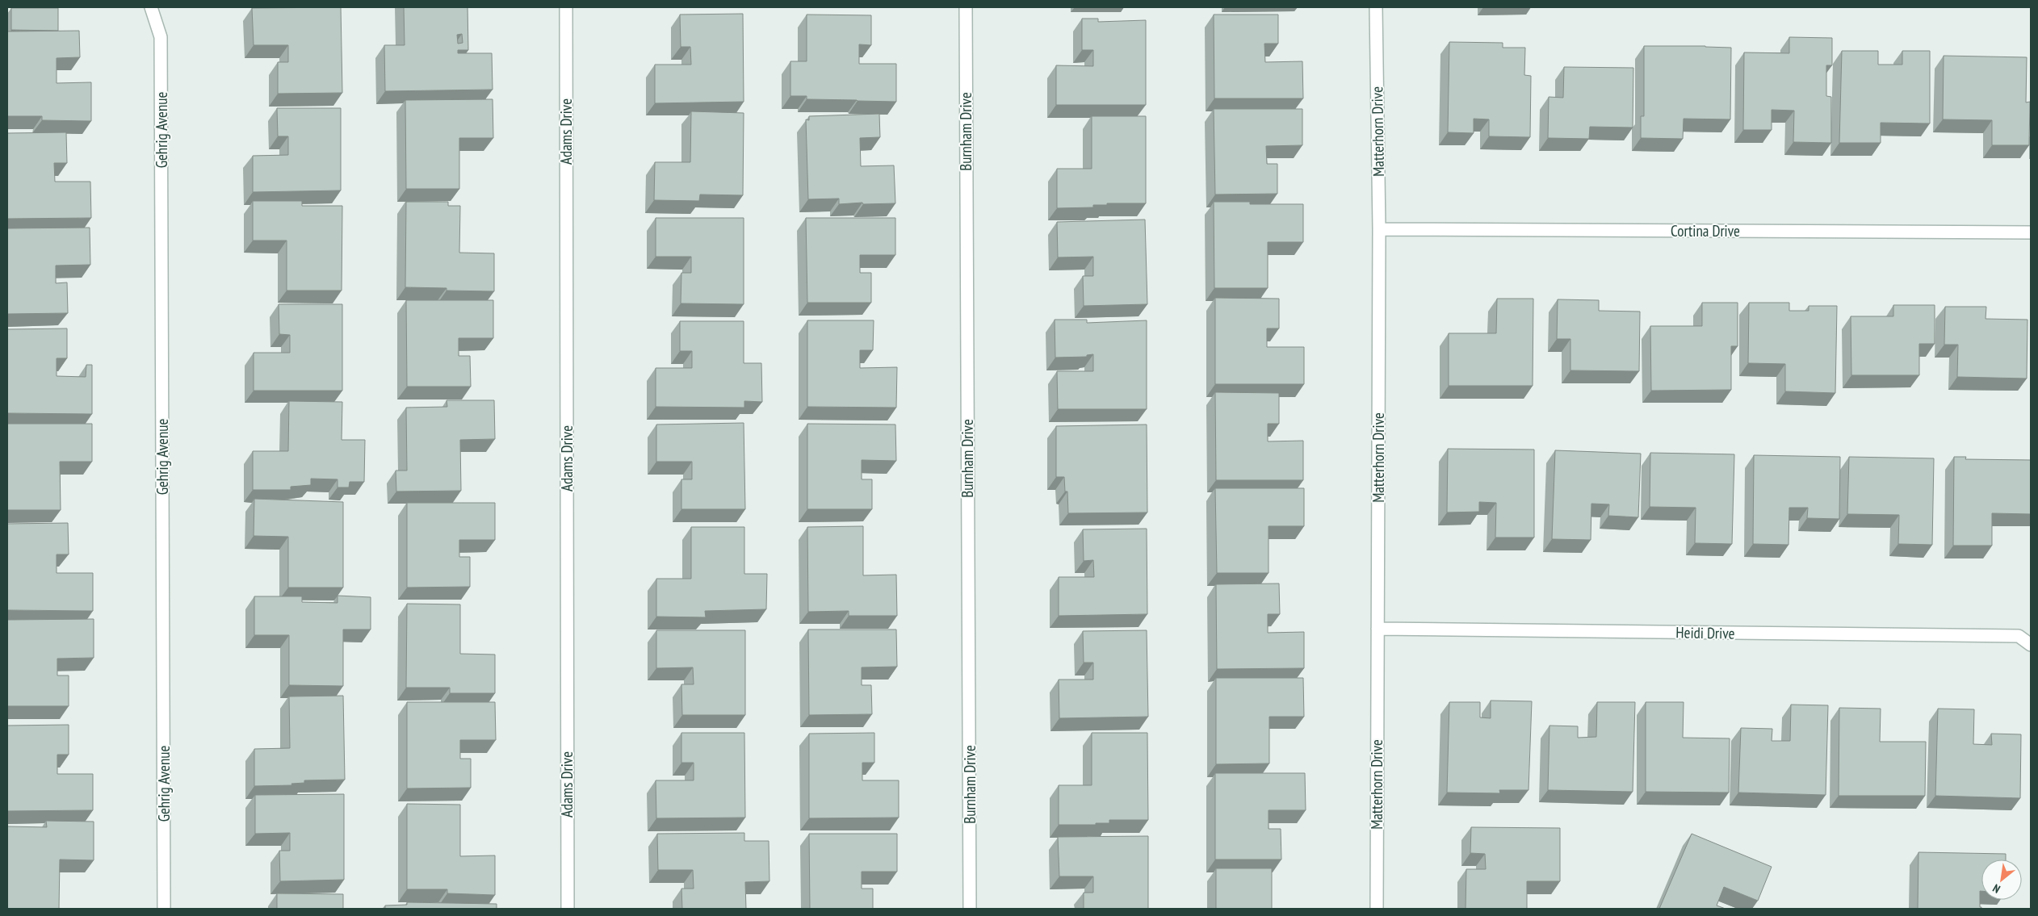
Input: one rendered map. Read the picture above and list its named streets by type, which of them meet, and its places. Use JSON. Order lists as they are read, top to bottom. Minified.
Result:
{"streets":{"street":["Gehrig Avenue","Adams Drive","Burnham Drive","Matterhorn Drive","Cortina Drive","Heidi Drive"]},"crossings":[["Matterhorn Drive","Cortina Drive"],["Matterhorn Drive","Heidi Drive"]],"north":"bottom left"}
